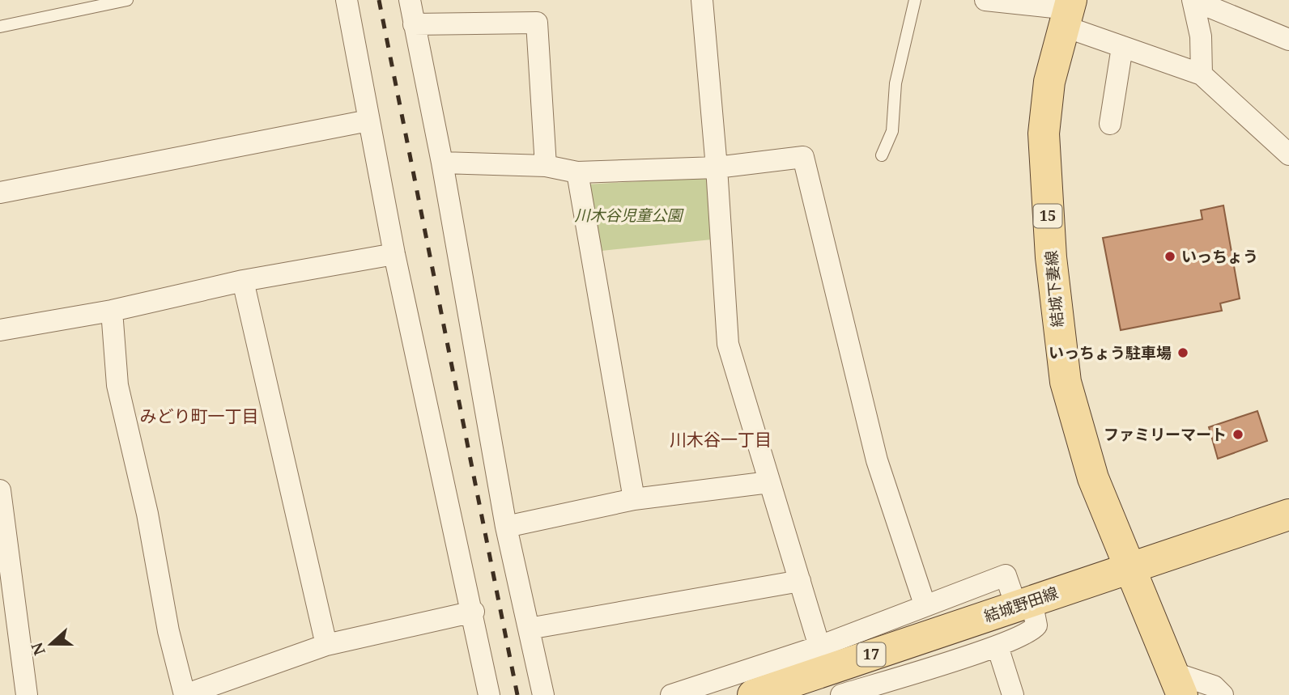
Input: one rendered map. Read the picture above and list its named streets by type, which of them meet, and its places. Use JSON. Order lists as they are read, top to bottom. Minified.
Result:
{"streets":{"main road":["15","結城下妻線","結城野田線","17"]},"crossings":[["結城下妻線","結城野田線"]],"districts":["みどり町一丁目","川木谷一丁目"],"parks":["川木谷児童公園"],"places":["いっちょう","いっちょう駐車場","ファミリーマート"],"north":"left"}
